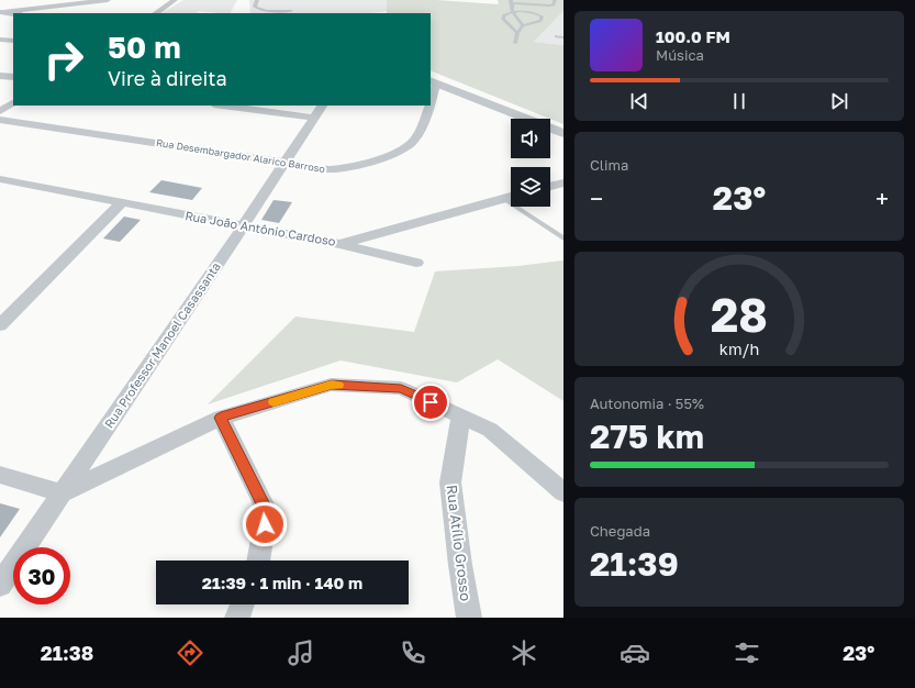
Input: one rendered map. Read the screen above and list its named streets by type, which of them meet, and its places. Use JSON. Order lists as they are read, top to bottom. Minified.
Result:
{"streets":{"street":["Rua Desembargador Alarico Barroso","Rua João Antônio Cardoso","Rua Professor Manoel Casassanta","Rua Atílio Grosso"]},"crossings":[["Rua Desembargador Alarico Barroso","Rua Professor Manoel Casassanta"],["Rua João Antônio Cardoso","Rua Professor Manoel Casassanta"]],"page":{"turn":["50 m","Vire à direita"],"song":["100.0 FM","Música"],"tile":["Clima",["Autonomia · 55%","275 km"],["Chegada","21:39"]],"heat":["−","23°","+"],"limit":"30","trip":"21:39 · 1 min · 140 m","tabs":["21:38","23°"],"gauge":["28","km/h"]}}
